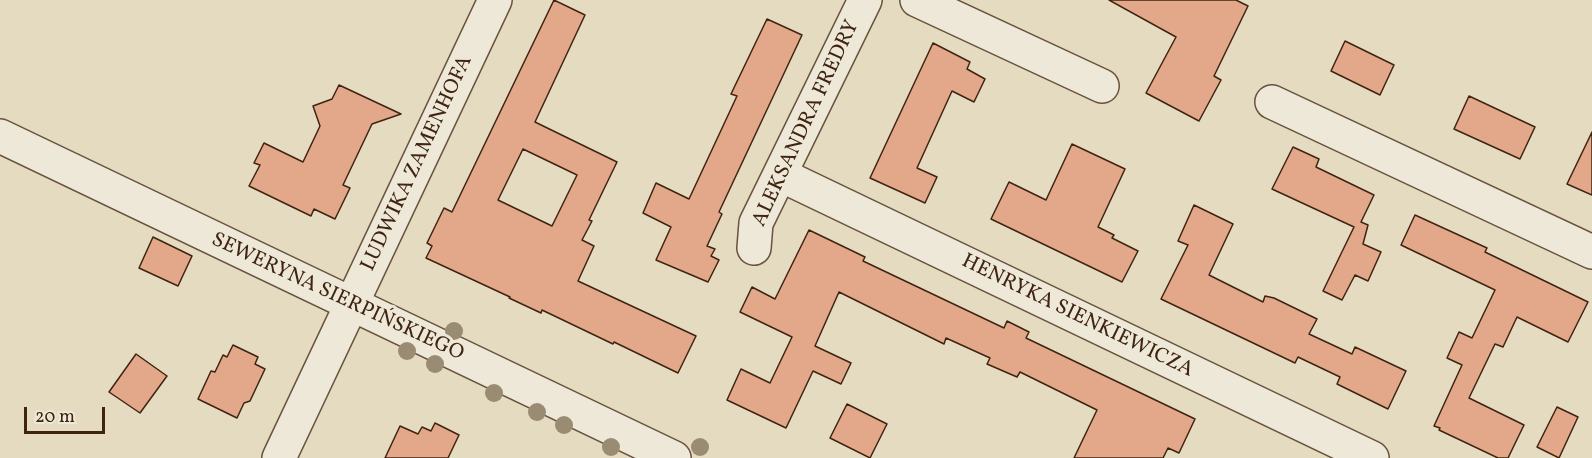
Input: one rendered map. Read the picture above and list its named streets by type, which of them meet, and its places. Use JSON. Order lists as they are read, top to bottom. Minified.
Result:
{"streets":{"street":["ALEKSANDRA FREDRY","LUDWIKA ZAMENHOFA","SEWERYNA SIERPIŃSKIEGO","HENRYKA SIENKIEWICZA"]},"crossings":[["ALEKSANDRA FREDRY","HENRYKA SIENKIEWICZA"],["LUDWIKA ZAMENHOFA","SEWERYNA SIERPIŃSKIEGO"]],"scale_bar":"20 m"}
